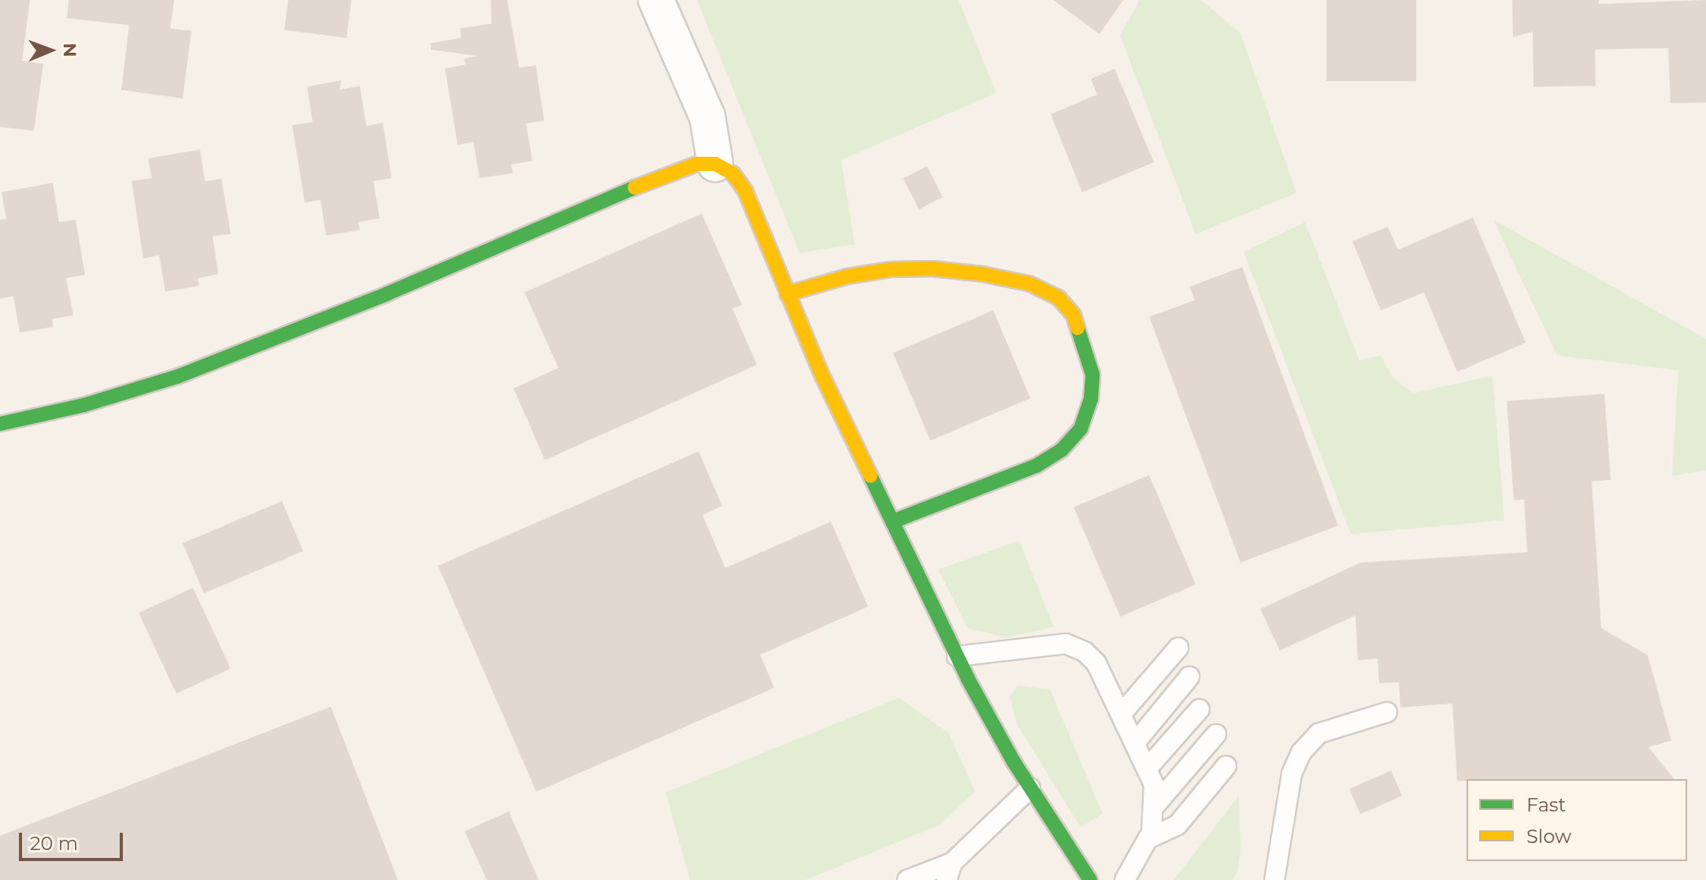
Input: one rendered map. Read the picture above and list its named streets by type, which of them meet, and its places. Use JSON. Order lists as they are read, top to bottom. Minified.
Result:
{"legend":["Fast","Slow"],"scale_bar":"20 m","north":"right"}
